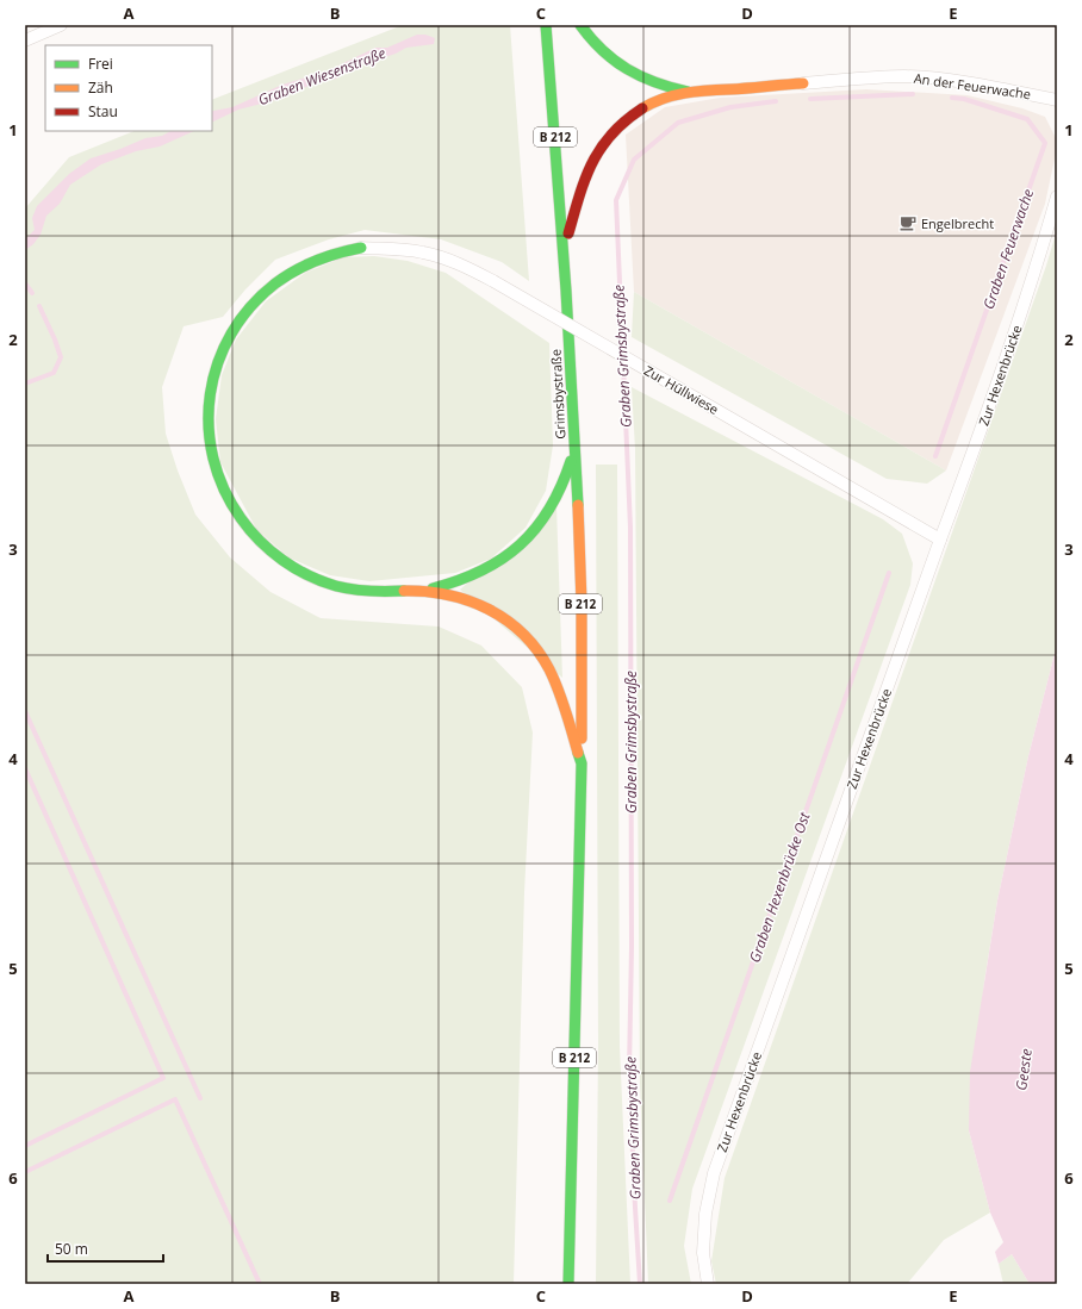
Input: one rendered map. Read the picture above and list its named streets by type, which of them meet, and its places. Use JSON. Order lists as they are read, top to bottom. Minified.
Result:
{"streets":{"highway":["B 212","Grimsbystraße"],"street":["An der Feuerwache","Zur Hexenbrücke","Zur Hüllwiese"]},"crossings":[["B 212","Grimsbystraße"],["Zur Hexenbrücke","Zur Hüllwiese"]],"water":["Graben Wiesenstraße","Graben Feuerwache","Graben Grimsbystraße","Graben Hexenbrücke Ost","Geeste"],"places":{"cafe":["Engelbrecht"]},"legend":["Frei","Zäh","Stau"],"scale_bar":"50 m","grid":{"columns":["A","B","C","D","E"],"rows":["1","2","3","4","5","6"]}}
